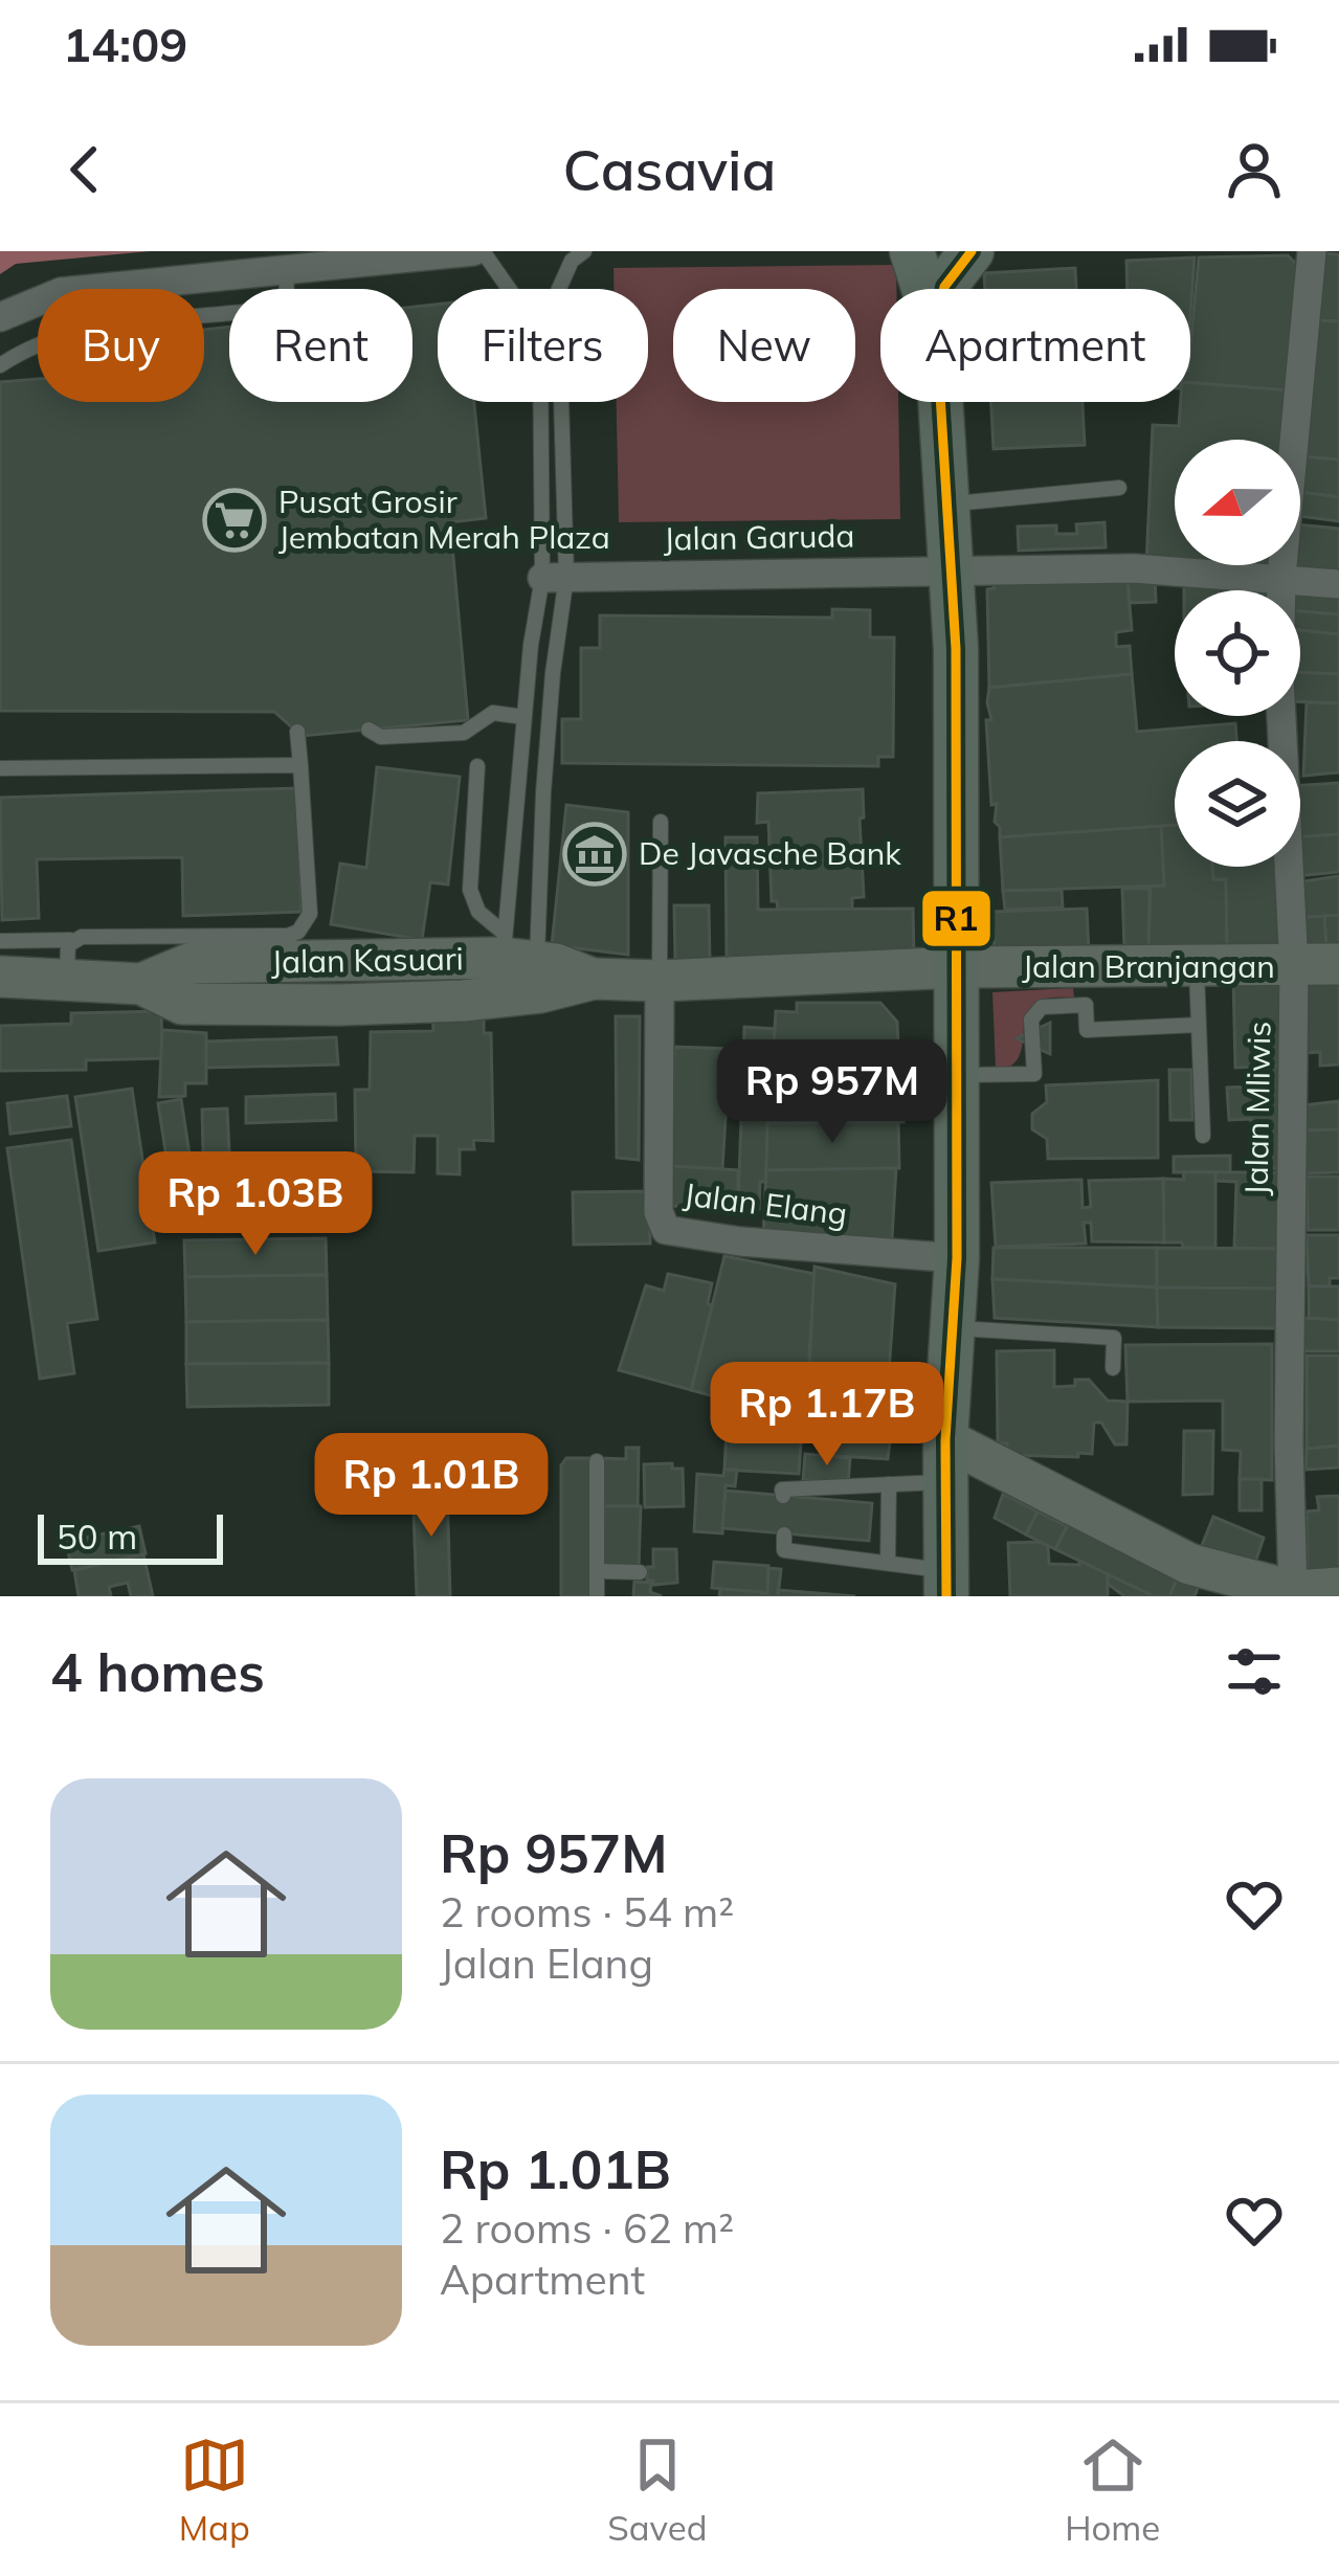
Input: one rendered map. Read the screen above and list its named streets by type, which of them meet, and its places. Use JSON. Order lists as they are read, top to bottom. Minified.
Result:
{"streets":{"street":["Jalan Garuda","Jalan Kasuari","Jalan Branjangan","Jalan Mliwis","Jalan Elang"]},"crossings":[["Jalan Garuda","Jalan Mliwis"],["Jalan Kasuari","Jalan Branjangan"],["Jalan Kasuari","Jalan Elang"],["Jalan Branjangan","Jalan Mliwis"]],"places":{"supermarket":["Pusat Grosir Jembatan Merah Plaza"],"museum":["De Javasche Bank"]},"lines":["transit line R1"],"scale_bar":"50 m","north":"left","page":{"status":"14:09","header":"Casavia","chip":["Buy","Rent","Filters","New","Apartment"],"price":["Rp 957M","Rp 1.03B","Rp 1.17B","Rp 1.01B"],"scale":"50 m","heading":"4 homes","list":[{"name":"Rp 957M","note":"2 rooms · 54 m² · Jalan Elang"},{"name":"Rp 1.01B","note":"2 rooms · 62 m² · Apartment"}],"tabs":["Map","Saved","Home"]}}
